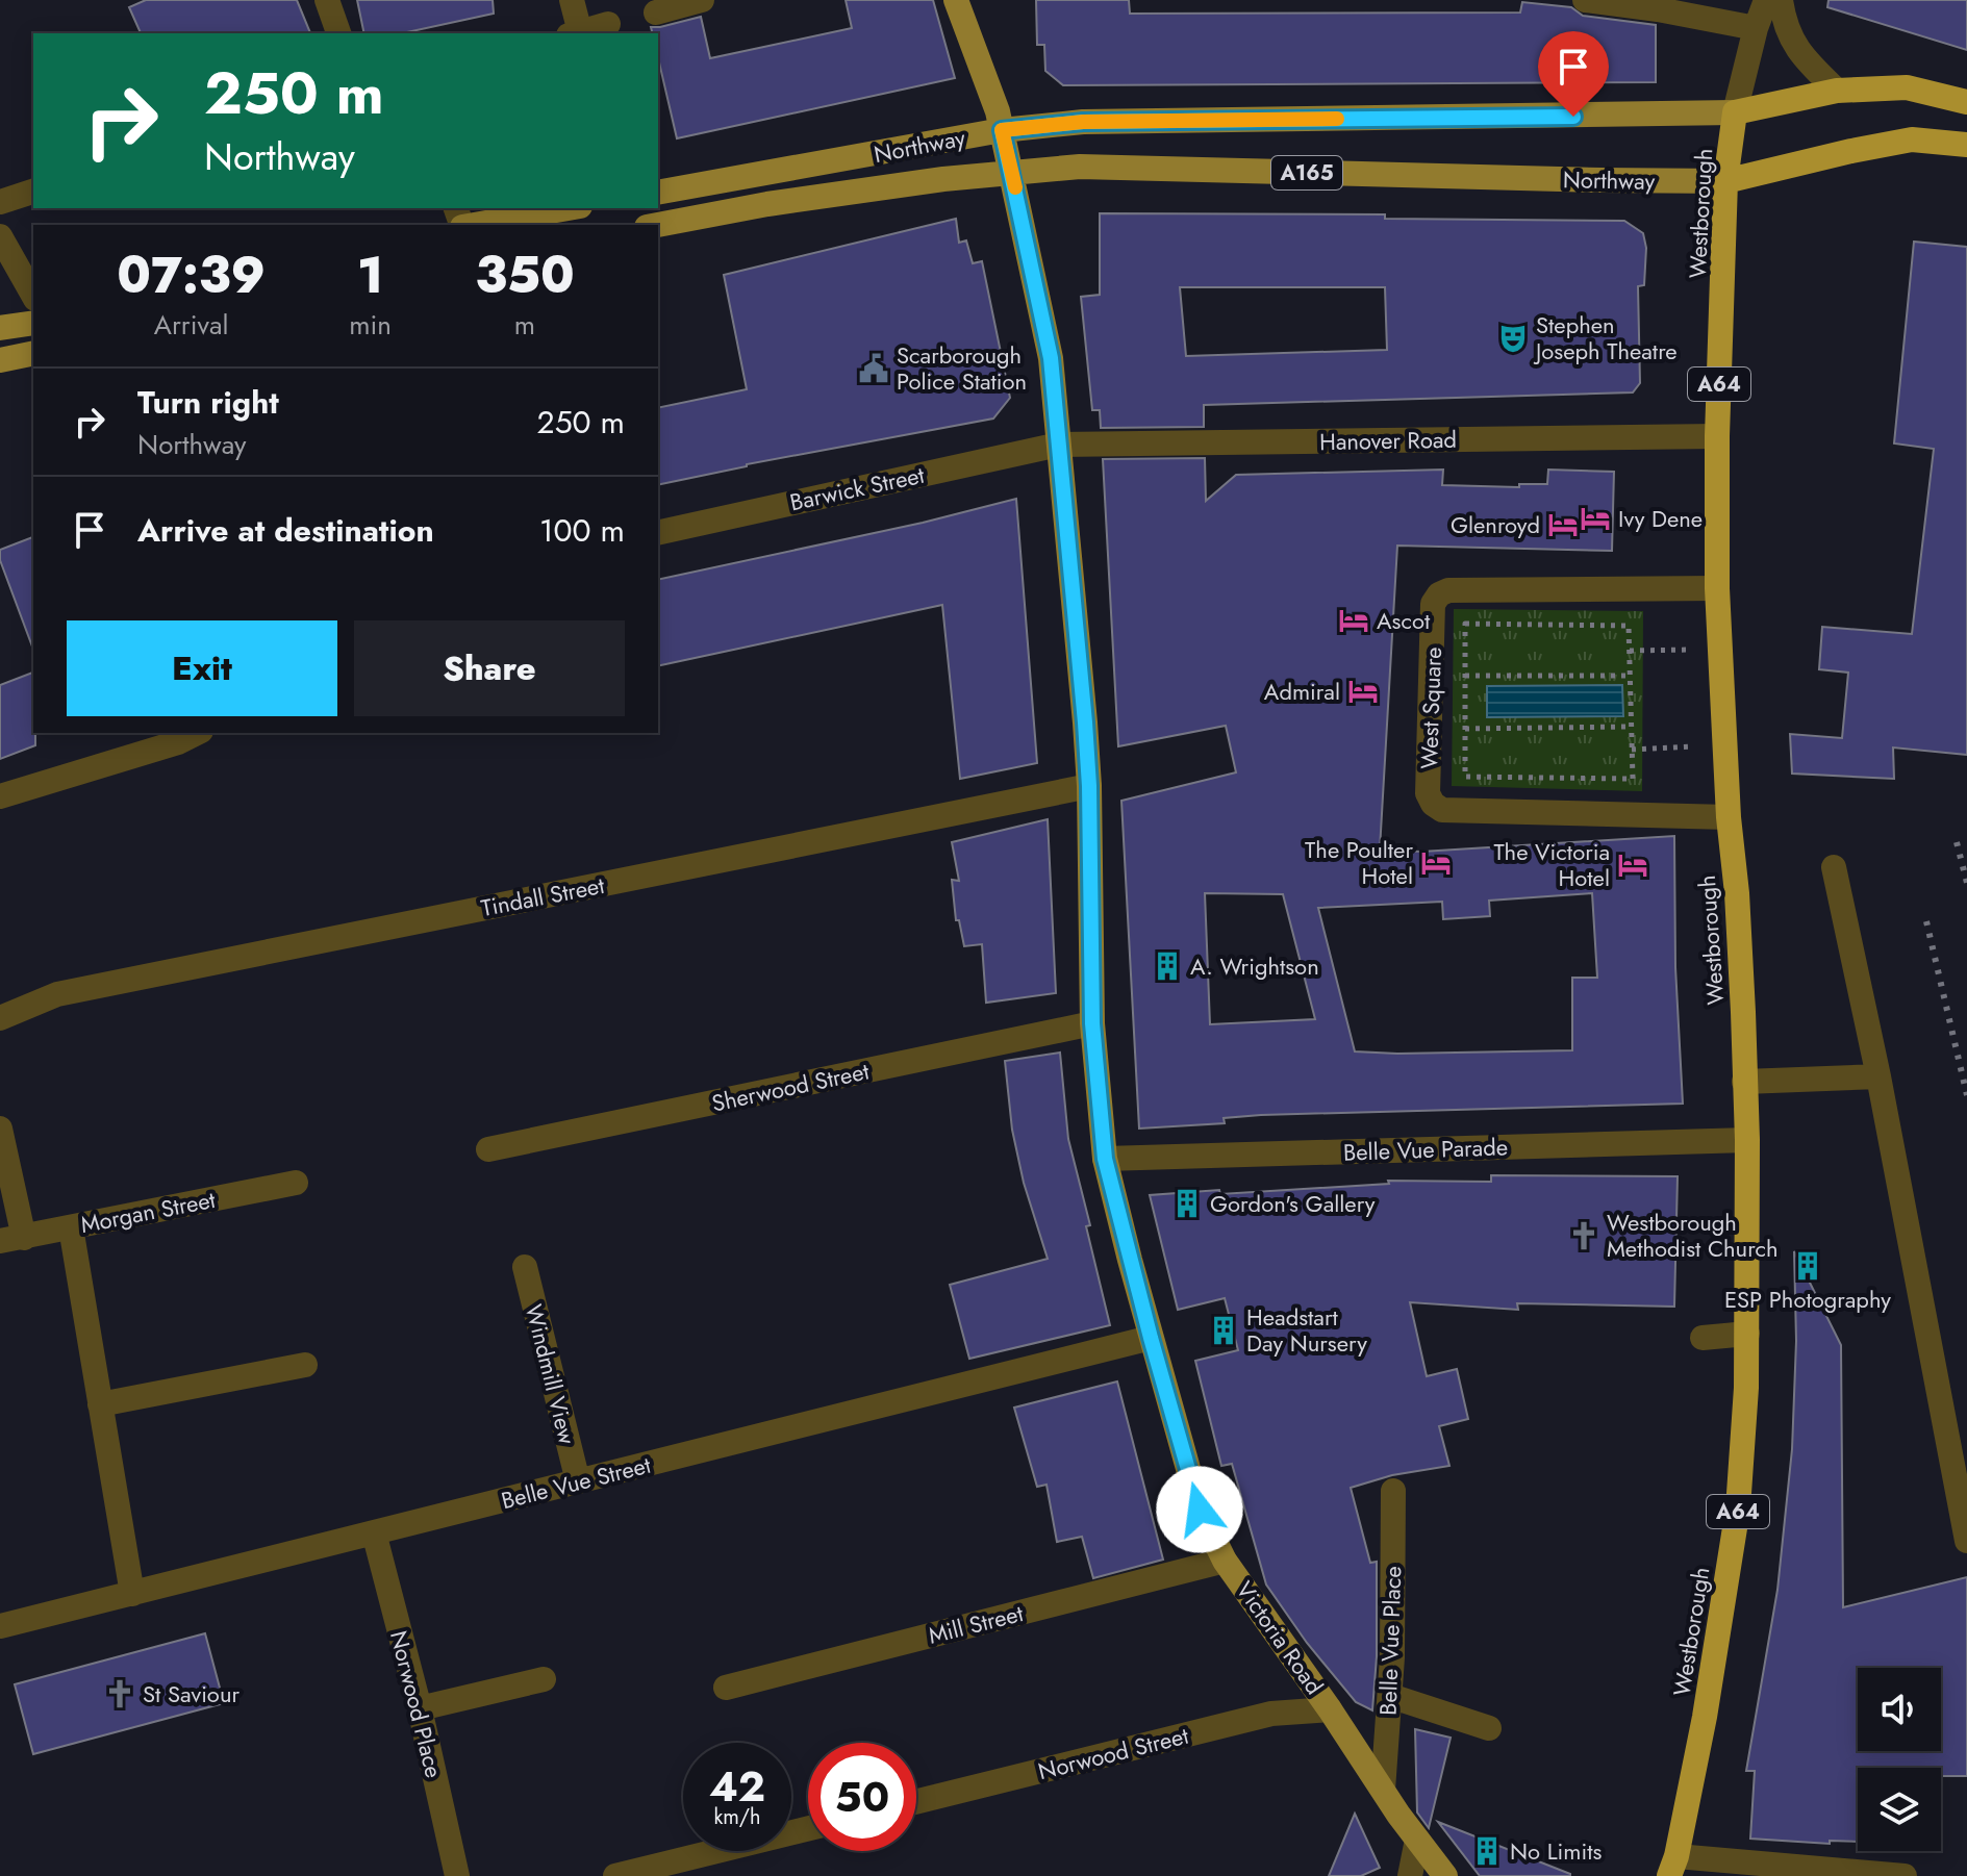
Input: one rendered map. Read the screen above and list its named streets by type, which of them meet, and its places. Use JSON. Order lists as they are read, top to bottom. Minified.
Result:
{"streets":{"highway":["A165","Westborough","A64"],"main road":["Northway","Victoria Road"],"street":["Hanover Road","Barwick Street","West Square","Tindall Street","Sherwood Street","Belle Vue Parade","Morgan Street","Windmill View","Belle Vue Street","Mill Street","Belle Vue Place","Norwood Place","Norwood Street"]},"crossings":[["Northway","A165"],["Northway","Westborough"],["Northway","Victoria Road"],["A165","Westborough"],["Westborough","Hanover Road"],["Westborough","West Square"],["Westborough","Belle Vue Parade"],["Hanover Road","Barwick Street"],["Hanover Road","Victoria Road"],["Barwick Street","Victoria Road"],["Tindall Street","Victoria Road"],["Sherwood Street","Victoria Road"],["Belle Vue Parade","Victoria Road"],["Windmill View","Belle Vue Street"],["Belle Vue Street","Victoria Road"],["Belle Vue Street","Norwood Place"],["Mill Street","Victoria Road"],["Victoria Road","Belle Vue Place"],["Victoria Road","Norwood Street"]],"places":{"theatre":["Stephen Joseph Theatre"],"public building":["Scarborough Police Station"],"hotel":["Ivy Dene","Glenroyd","Ascot","Admiral","The Poulter Hotel","The Victoria Hotel"],"building":["A. Wrightson","Gordon's Gallery","ESP Photography","Headstart Day Nursery","No Limits"],"church":["Westborough Methodist Church","St Saviour"]},"page":{"turn":["250 m","Northway"],"eta":["07:39","Arrival","1","min","350","m"],"list":[{"name":"Turn right","note":"Northway","value":"250 m"},{"name":"Arrive at destination","value":"100 m"}],"buttons":["Exit","Share"],"speed":"42 km/h","limit":"50"}}
